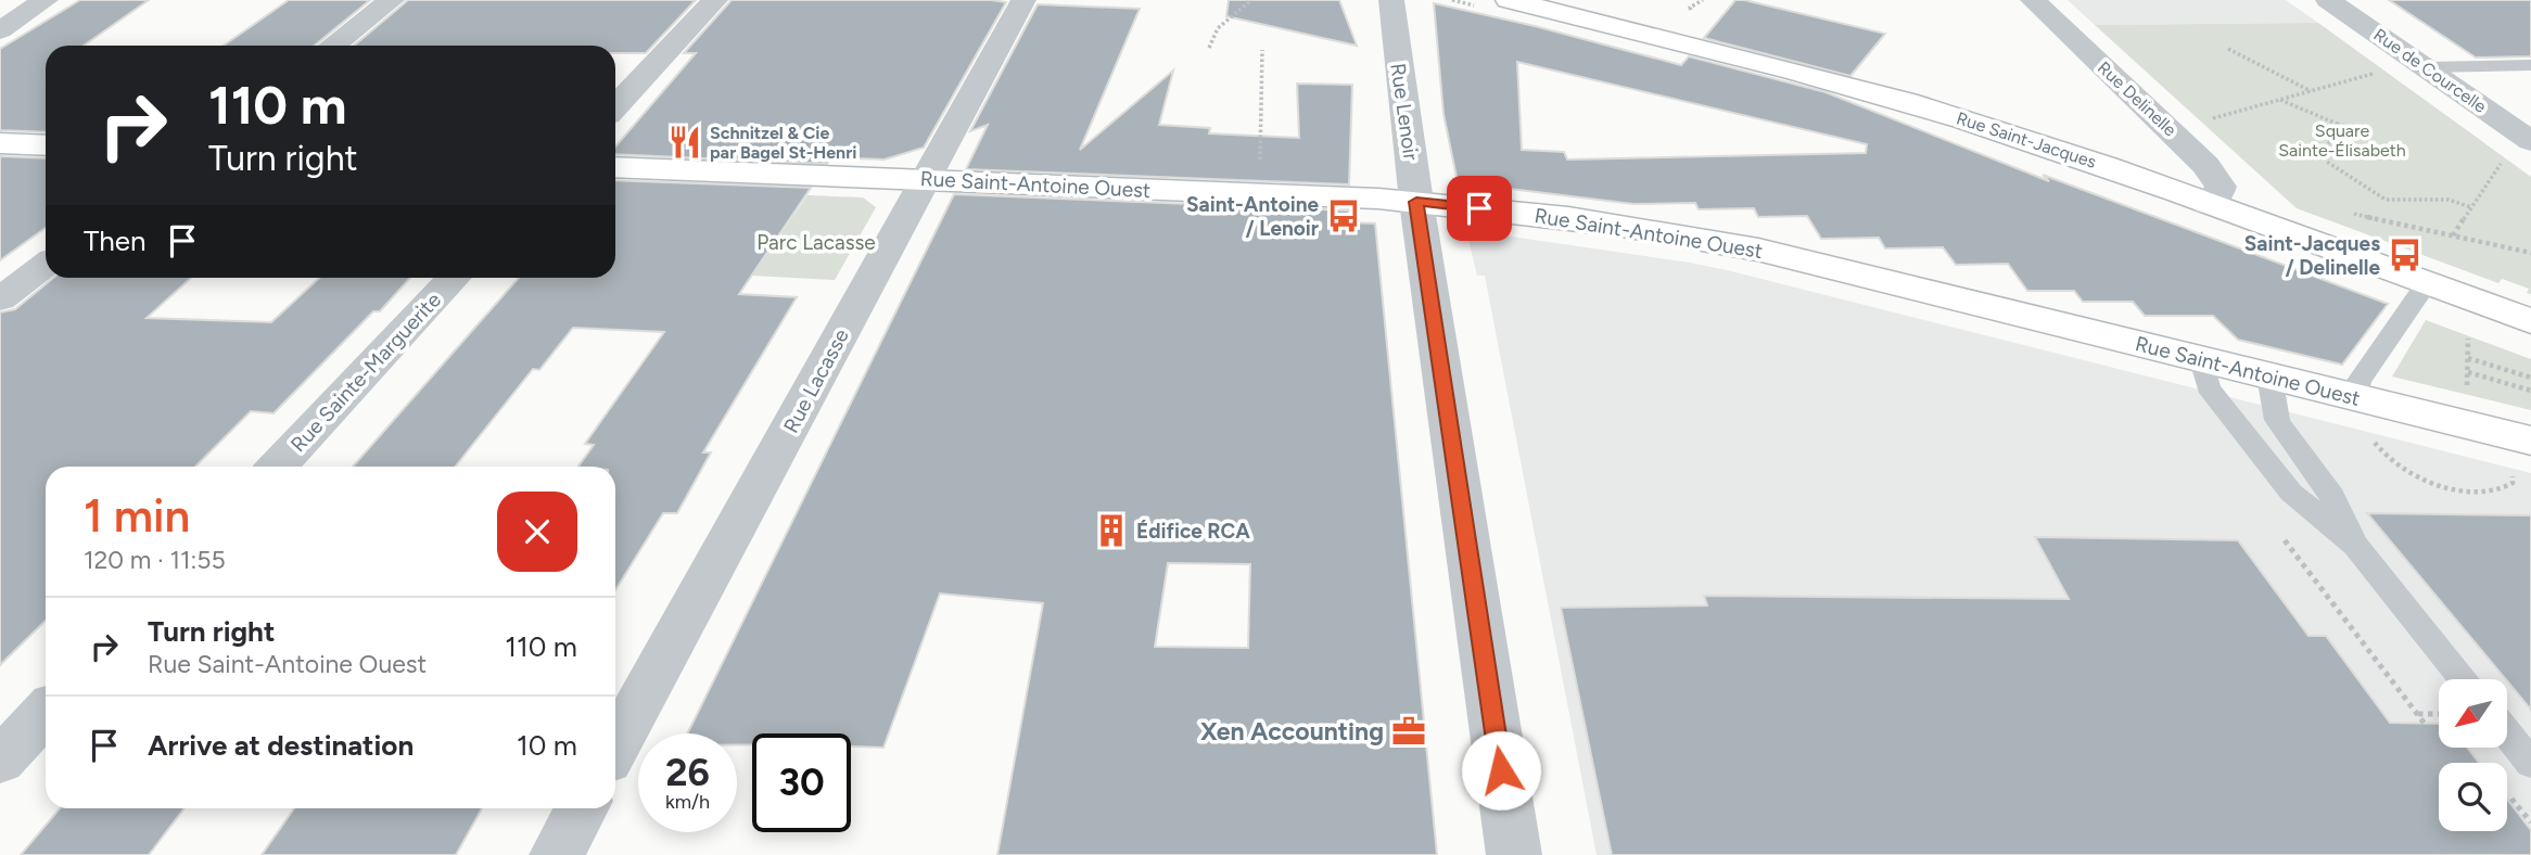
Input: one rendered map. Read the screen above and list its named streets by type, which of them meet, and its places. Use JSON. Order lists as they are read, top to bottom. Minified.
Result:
{"streets":{"main road":["Rue Saint-Jacques","Rue Saint-Antoine Ouest"],"street":["Rue de Courcelle","Rue Delinelle","Rue Lenoir","Rue Sainte-Marguerite","Rue Lacasse"]},"crossings":[["Rue Delinelle","Rue Saint-Jacques"],["Rue Lenoir","Rue Saint-Antoine Ouest"],["Rue Saint-Antoine Ouest","Rue Lacasse"]],"parks":["Square Sainte-Élisabeth","Parc Lacasse"],"places":{"restaurant":["Schnitzel & Cie par Bagel St-Henri"],"bus stop":["Saint-Antoine / Lenoir","Saint-Jacques / Delinelle"],"building":["Édifice RCA"],"office":["Xen Accounting"]},"north":"bottom left","page":{"turn":["110 m","Turn right"],"then":"Then","heading":["1 min","120 m · 11:55"],"list":[{"name":"Turn right","note":"Rue Saint-Antoine Ouest","value":"110 m"},{"name":"Arrive at destination","value":"10 m"}],"speed":"26 km/h","limit":"30"}}
